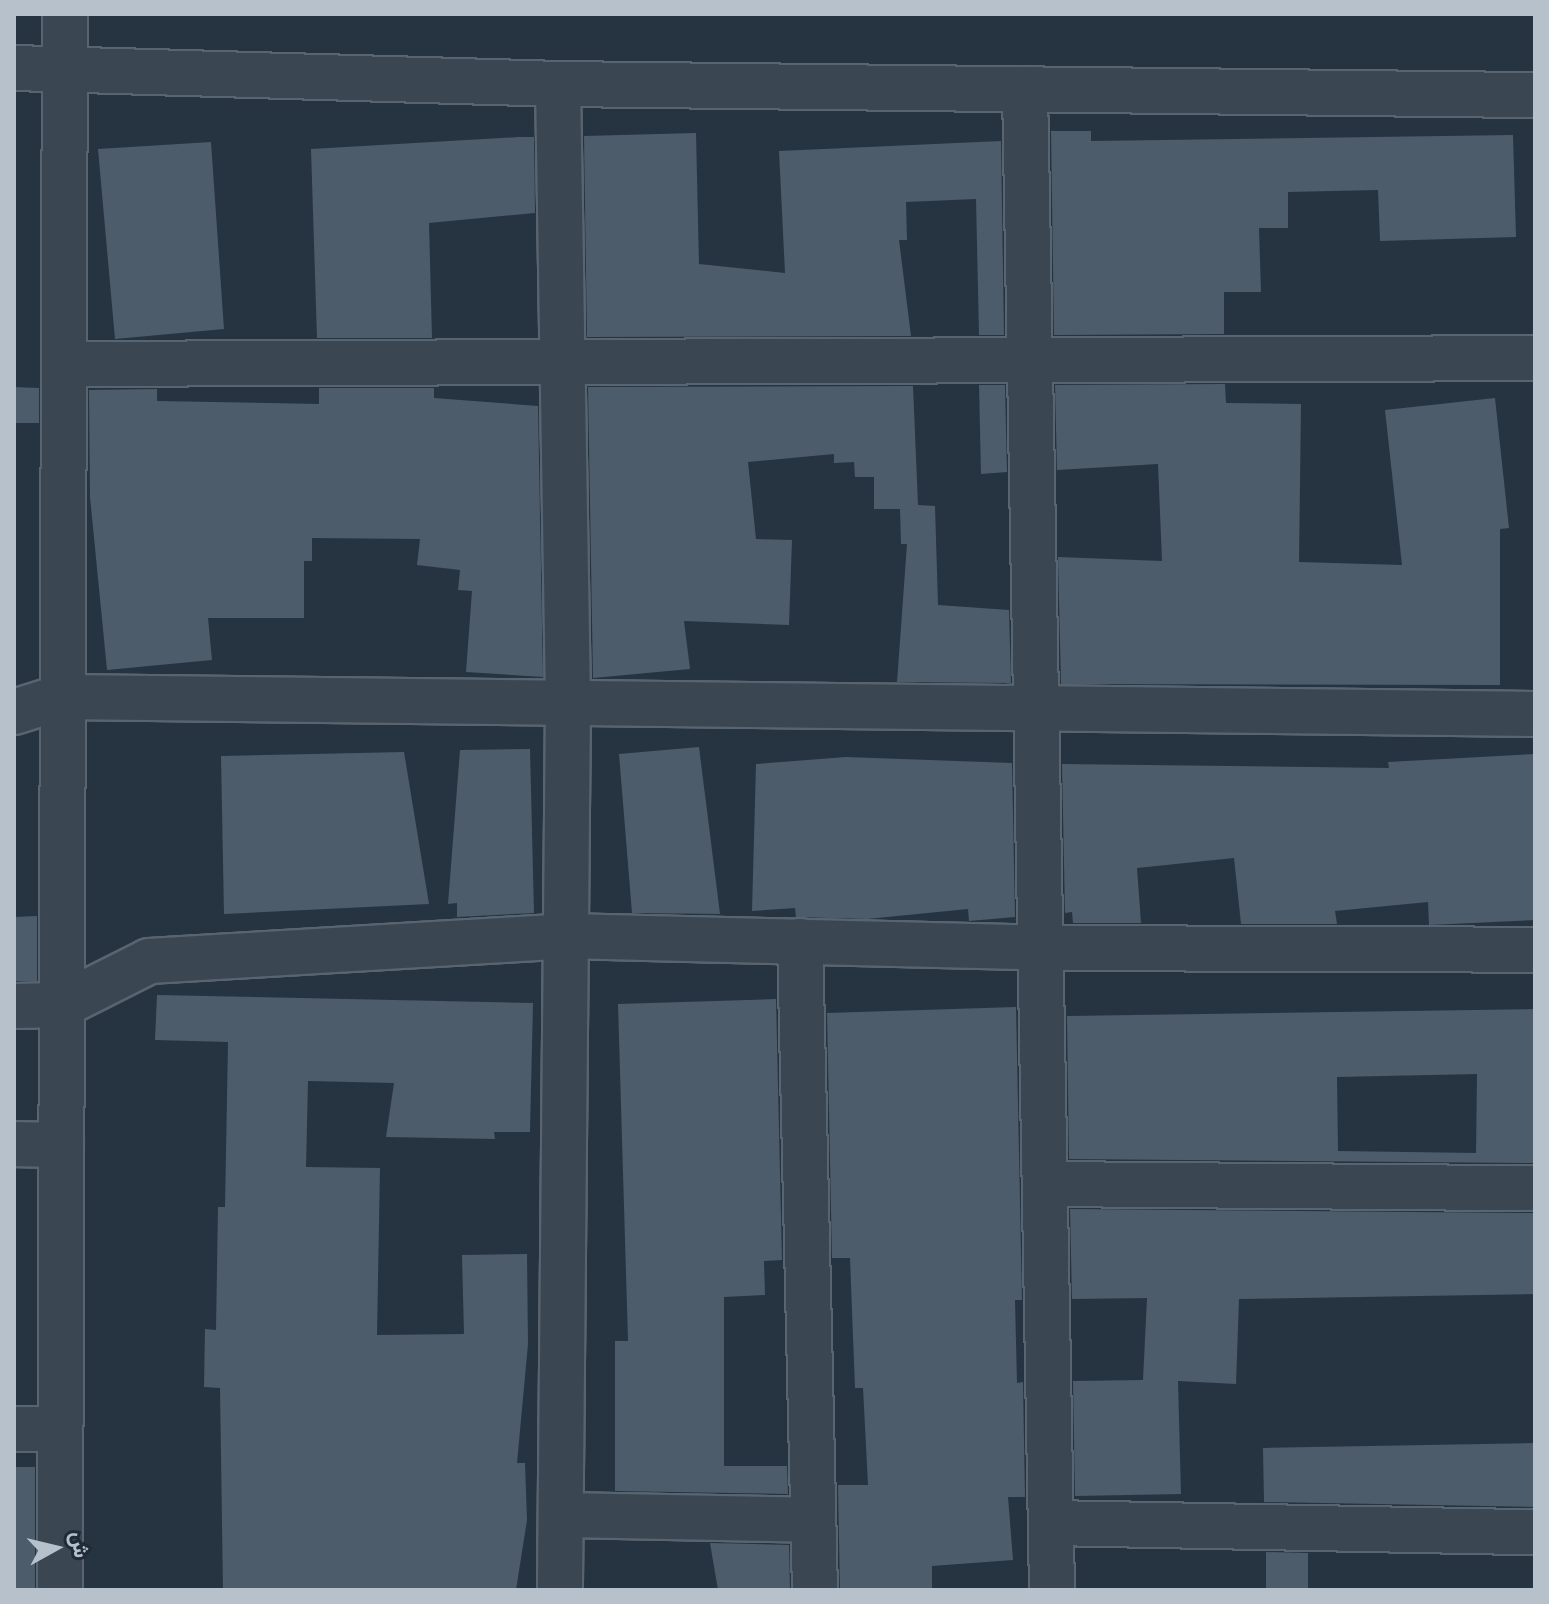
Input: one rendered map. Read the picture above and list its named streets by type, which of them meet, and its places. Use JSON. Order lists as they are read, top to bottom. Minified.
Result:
{"north":"right"}
